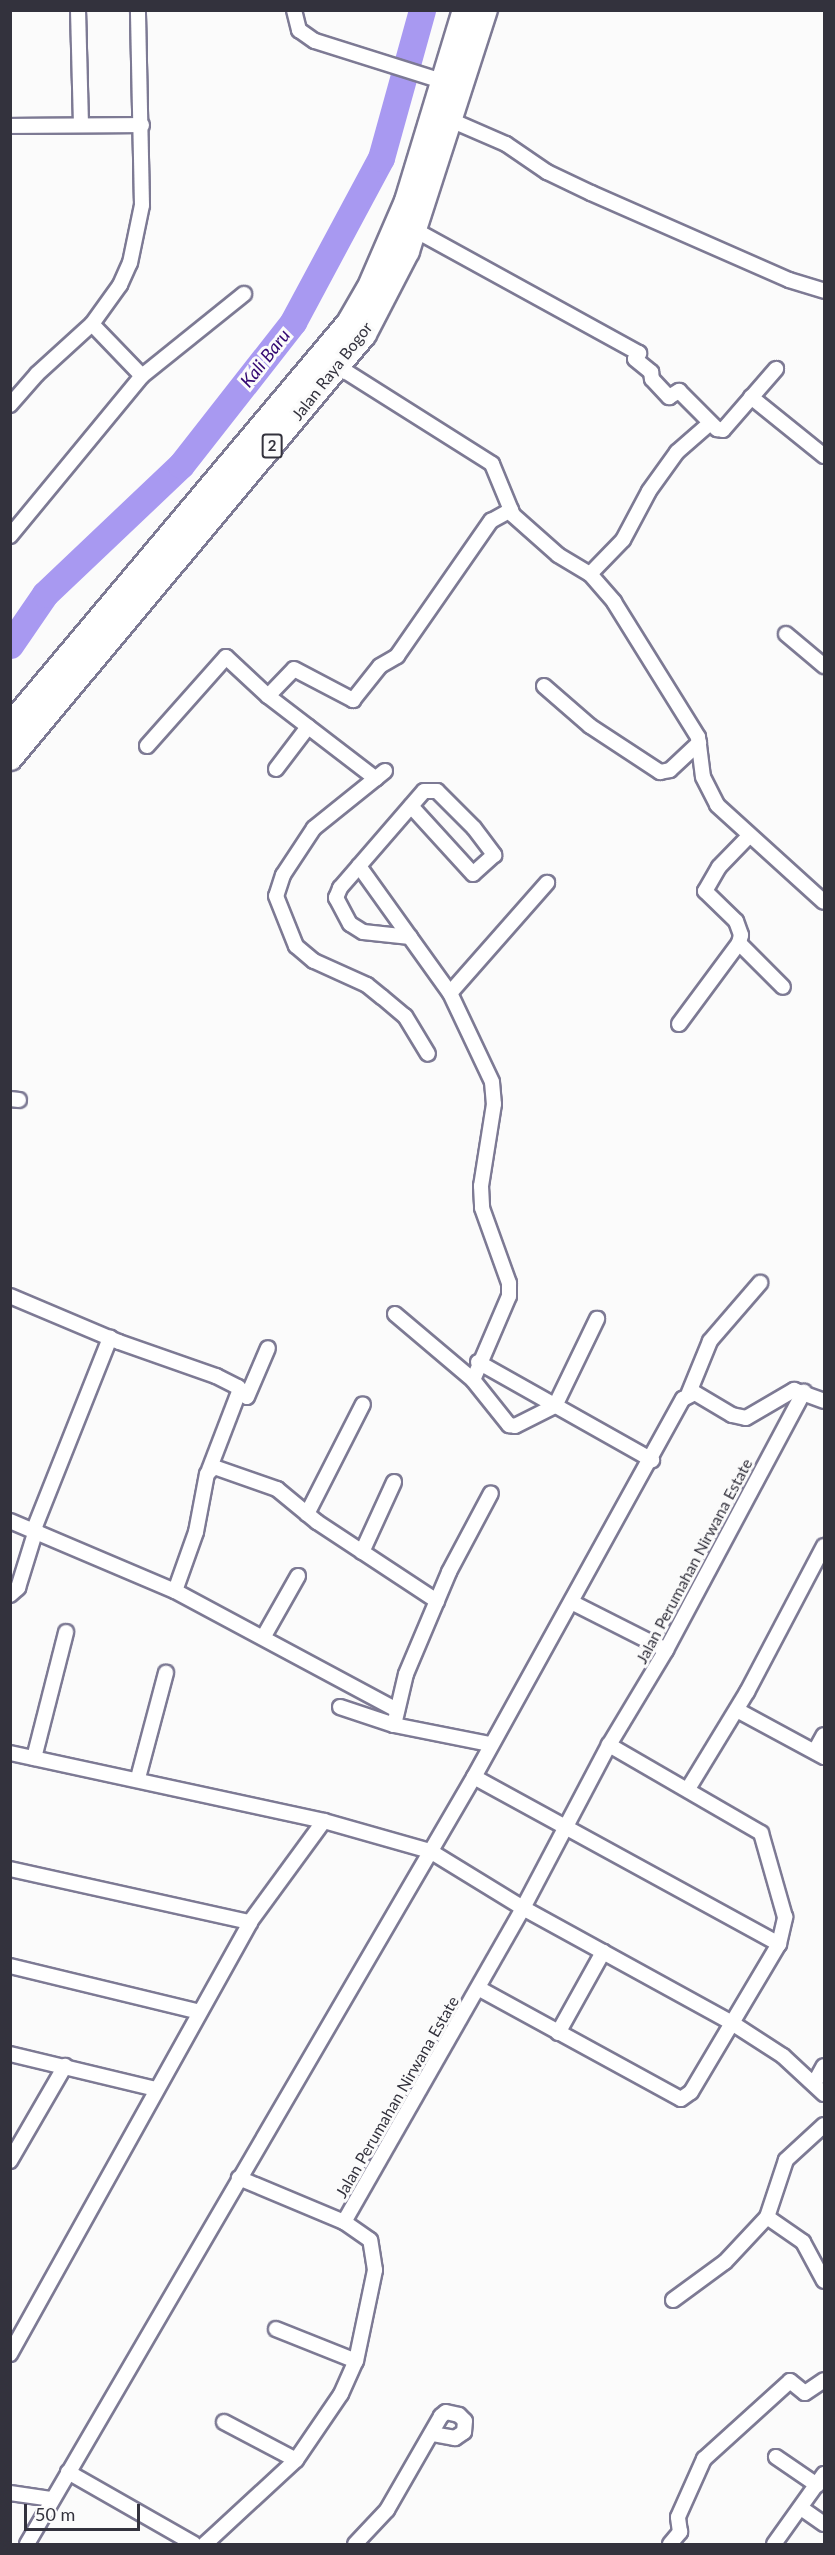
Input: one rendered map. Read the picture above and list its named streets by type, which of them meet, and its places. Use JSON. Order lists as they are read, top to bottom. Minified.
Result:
{"streets":{"highway":["Jalan Raya Bogor","2"],"street":["Jalan Perumahan Nirwana Estate"]},"water":["Kali Baru"],"scale_bar":"50 m"}
